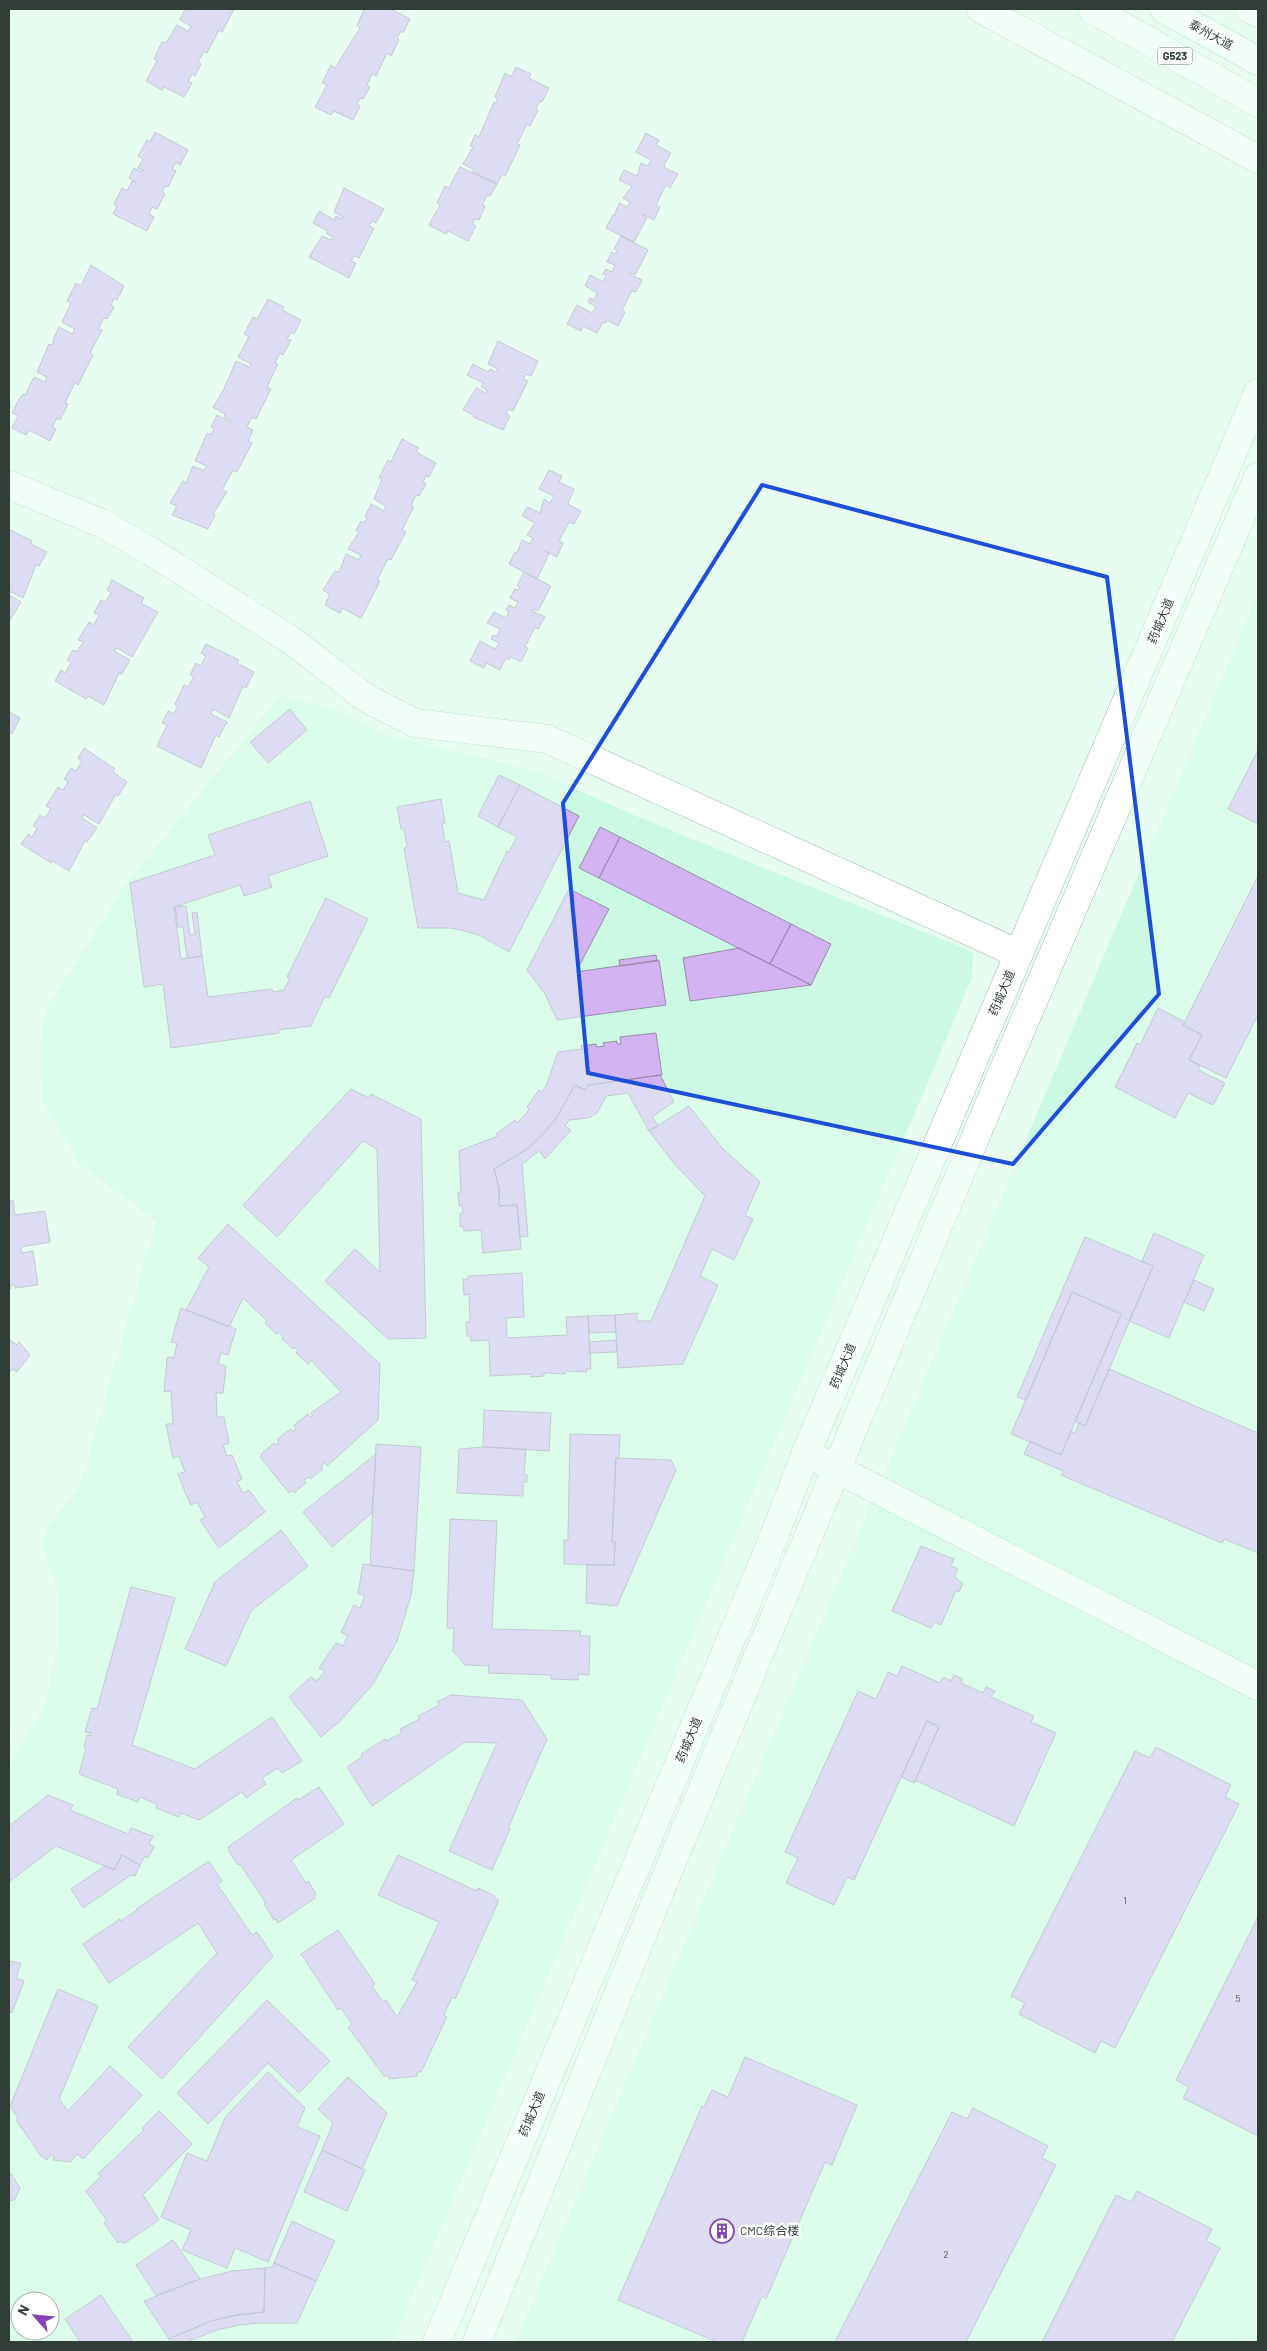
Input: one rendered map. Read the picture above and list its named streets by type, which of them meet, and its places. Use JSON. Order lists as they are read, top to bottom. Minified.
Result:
{"streets":{"main road":["泰州大道","G523","药城大道"]},"places":{"building":["CMC综合楼"]},"house_numbers":["1","5","2"],"north":"top left"}
